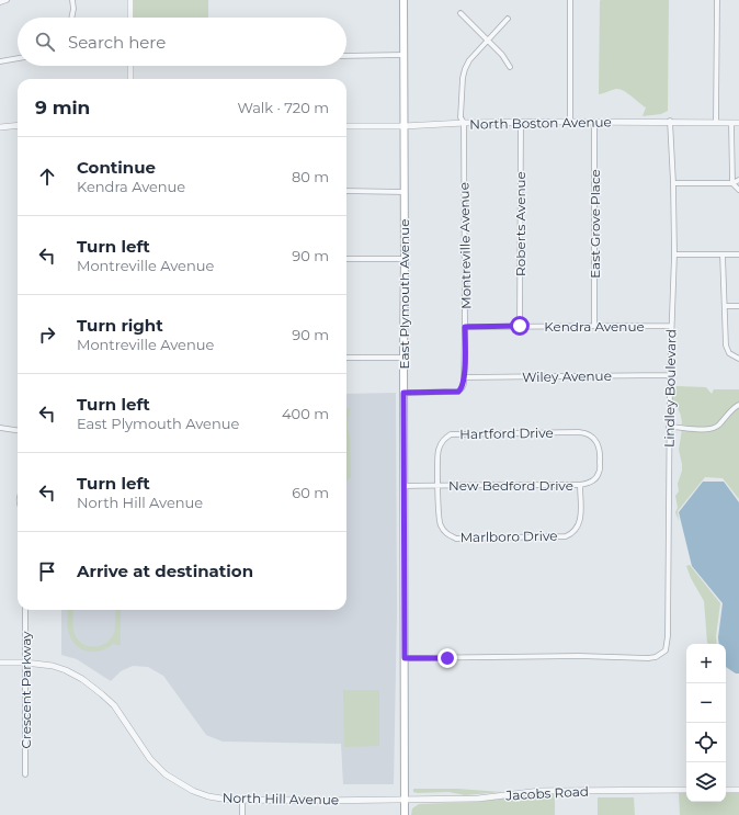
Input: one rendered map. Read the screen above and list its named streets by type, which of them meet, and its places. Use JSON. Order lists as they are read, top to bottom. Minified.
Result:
{"streets":{"main road":["East Plymouth Avenue"],"street":["North Boston Avenue","Roberts Avenue","East Grove Place","Montreville Avenue","Kendra Avenue","Wiley Avenue","Lindley Boulevard","Hartford Drive","New Bedford Drive","Marlboro Drive","Crescent Parkway","Jacobs Road","North Hill Avenue"]},"crossings":[["North Boston Avenue","Roberts Avenue"],["North Boston Avenue","East Grove Place"],["North Boston Avenue","Montreville Avenue"],["North Boston Avenue","East Plymouth Avenue"],["North Boston Avenue","Lindley Boulevard"],["Roberts Avenue","Kendra Avenue"],["East Grove Place","Kendra Avenue"],["Montreville Avenue","Kendra Avenue"],["Montreville Avenue","Wiley Avenue"],["East Plymouth Avenue","Lindley Boulevard"],["East Plymouth Avenue","New Bedford Drive"],["East Plymouth Avenue","Jacobs Road"],["East Plymouth Avenue","North Hill Avenue"],["Kendra Avenue","Lindley Boulevard"],["Wiley Avenue","Lindley Boulevard"],["Hartford Drive","New Bedford Drive"],["Hartford Drive","Marlboro Drive"],["New Bedford Drive","Marlboro Drive"],["Crescent Parkway","North Hill Avenue"],["Jacobs Road","North Hill Avenue"]],"page":{"search":"Search here","heading":["9 min","Walk · 720 m"],"list":[["Continue","Kendra Avenue","80 m"],["Turn left","Montreville Avenue","90 m"],["Turn right","Montreville Avenue","90 m"],["Turn left","East Plymouth Avenue","400 m"],["Turn left","North Hill Avenue","60 m"],"Arrive at destination"],"map_buttons":["+","−"]}}
